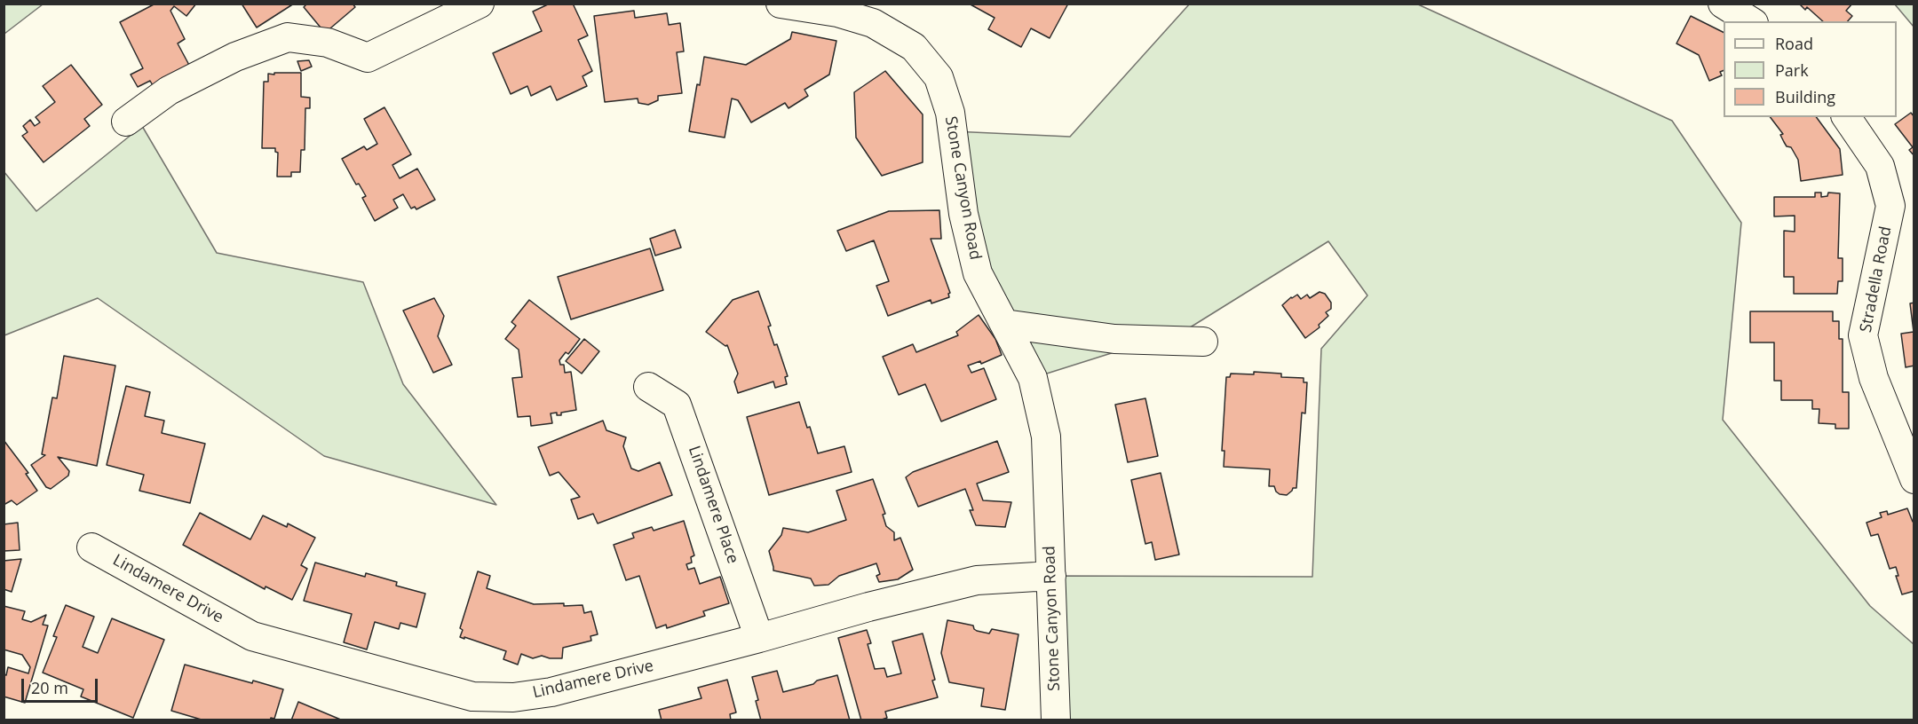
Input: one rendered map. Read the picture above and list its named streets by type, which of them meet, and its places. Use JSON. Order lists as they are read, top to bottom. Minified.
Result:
{"streets":{"street":["Stone Canyon Road","Stradella Road","Lindamere Place","Lindamere Drive"]},"crossings":[["Stone Canyon Road","Lindamere Drive"],["Lindamere Place","Lindamere Drive"]],"legend":["Road","Park","Building"],"scale_bar":"20 m"}
